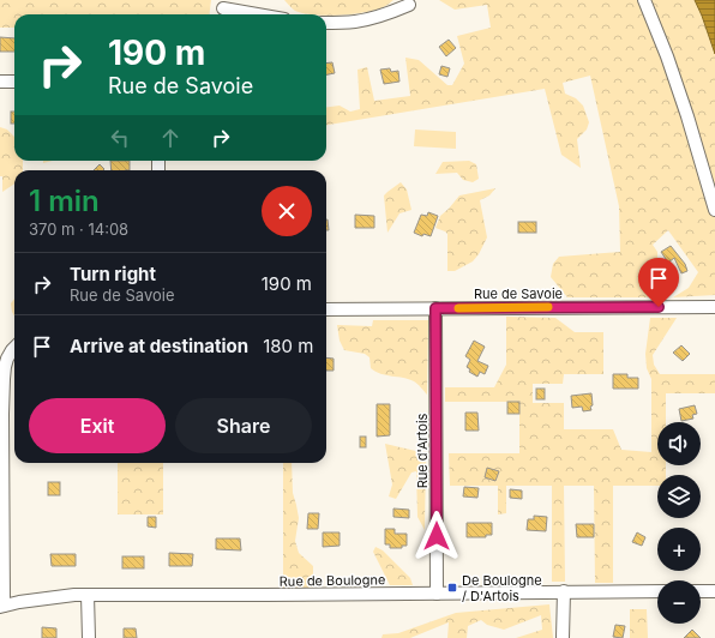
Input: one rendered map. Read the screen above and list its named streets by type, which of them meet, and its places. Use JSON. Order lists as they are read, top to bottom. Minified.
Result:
{"streets":{"street":["Rue de Savoie","Rue d'Artois","Rue de Boulogne"]},"crossings":[["Rue de Savoie","Rue d'Artois"],["Rue d'Artois","Rue de Boulogne"]],"places":{"transit":["De Boulogne / D'Artois"]},"page":{"turn":["190 m","Rue de Savoie"],"heading":["1 min","370 m · 14:08"],"list":[{"name":"Turn right","note":"Rue de Savoie","value":"190 m"},{"name":"Arrive at destination","value":"180 m"}],"buttons":["Exit","Share"],"map_buttons":["+","−"]}}
